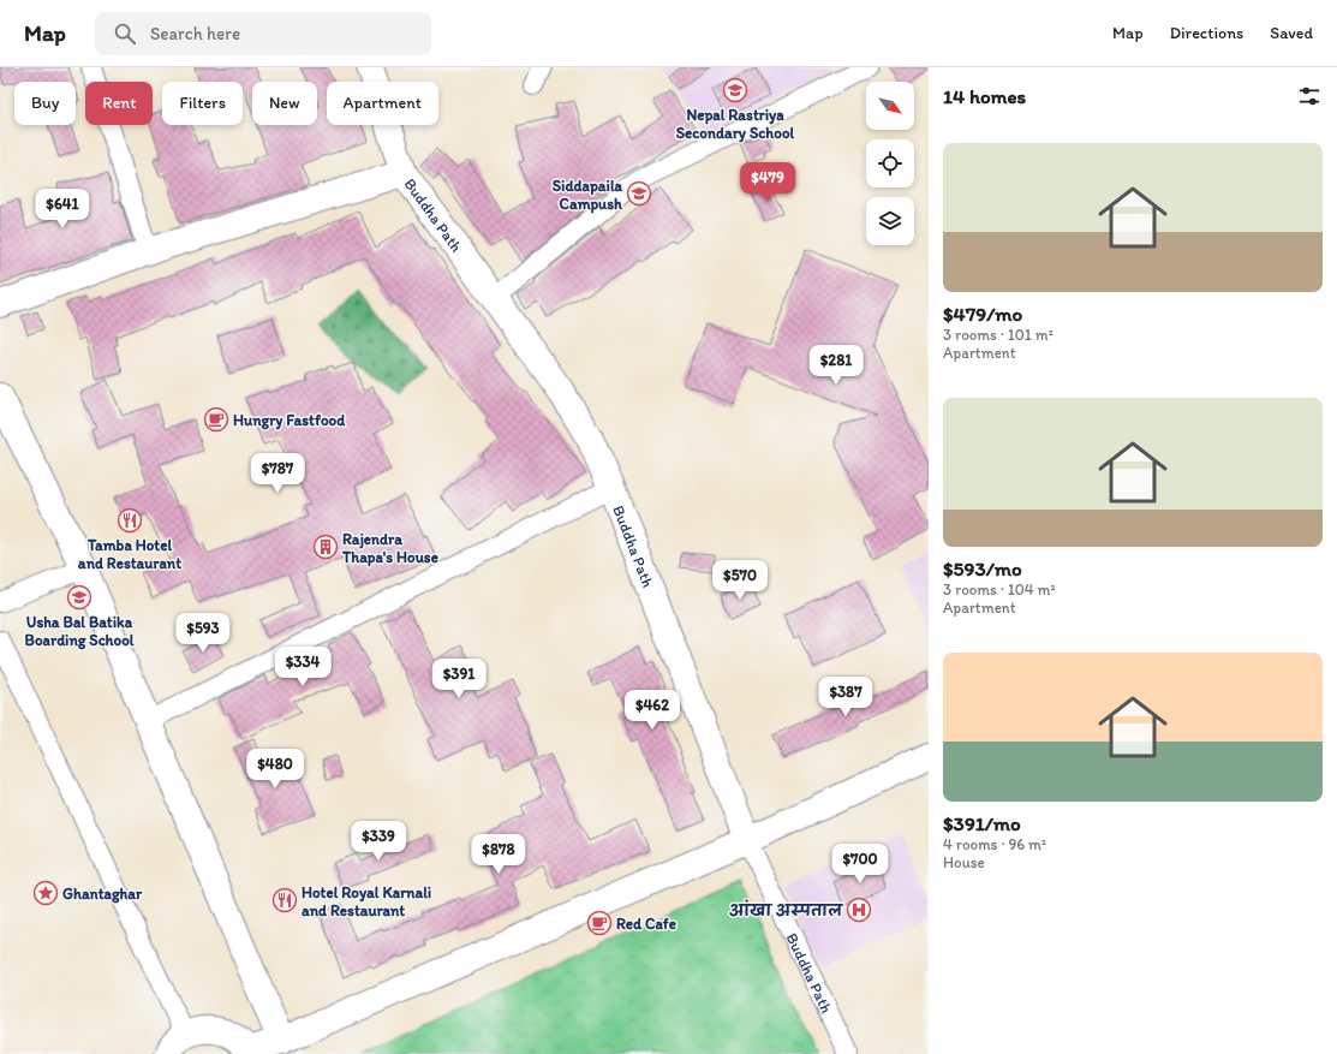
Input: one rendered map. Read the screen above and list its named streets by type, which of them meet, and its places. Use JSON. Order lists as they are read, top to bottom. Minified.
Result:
{"streets":{"street":["Buddha Path"]},"places":{"school or university":["Nepal Rastriya Secondary School","Siddapaila Campush","Usha Bal Batika Boarding School"],"cafe":["Hungry Fastfood","Red Cafe"],"restaurant":["Tamba Hotel and Restaurant","Hotel Royal Karnali and Restaurant"],"building":["Rajendra Thapa's House"],"place":["Ghantaghar"],"hospital":["आंखा अस्पताल"]},"north":"bottom right","page":{"header":"Map","search":"Search here","nav":["Map","Directions","Saved"],"heading":"14 homes","chip":["Buy","Rent","Filters","New","Apartment"],"list":[{"name":"$479/mo","note":"3 rooms · 101 m² · Apartment"},{"name":"$593/mo","note":"3 rooms · 104 m² · Apartment"},{"name":"$391/mo","note":"4 rooms · 96 m² · House"}],"price":["$479","$641","$281","$787","$570","$593","$334","$391","$387","$462","$480","$339","$878","$700"]}}
